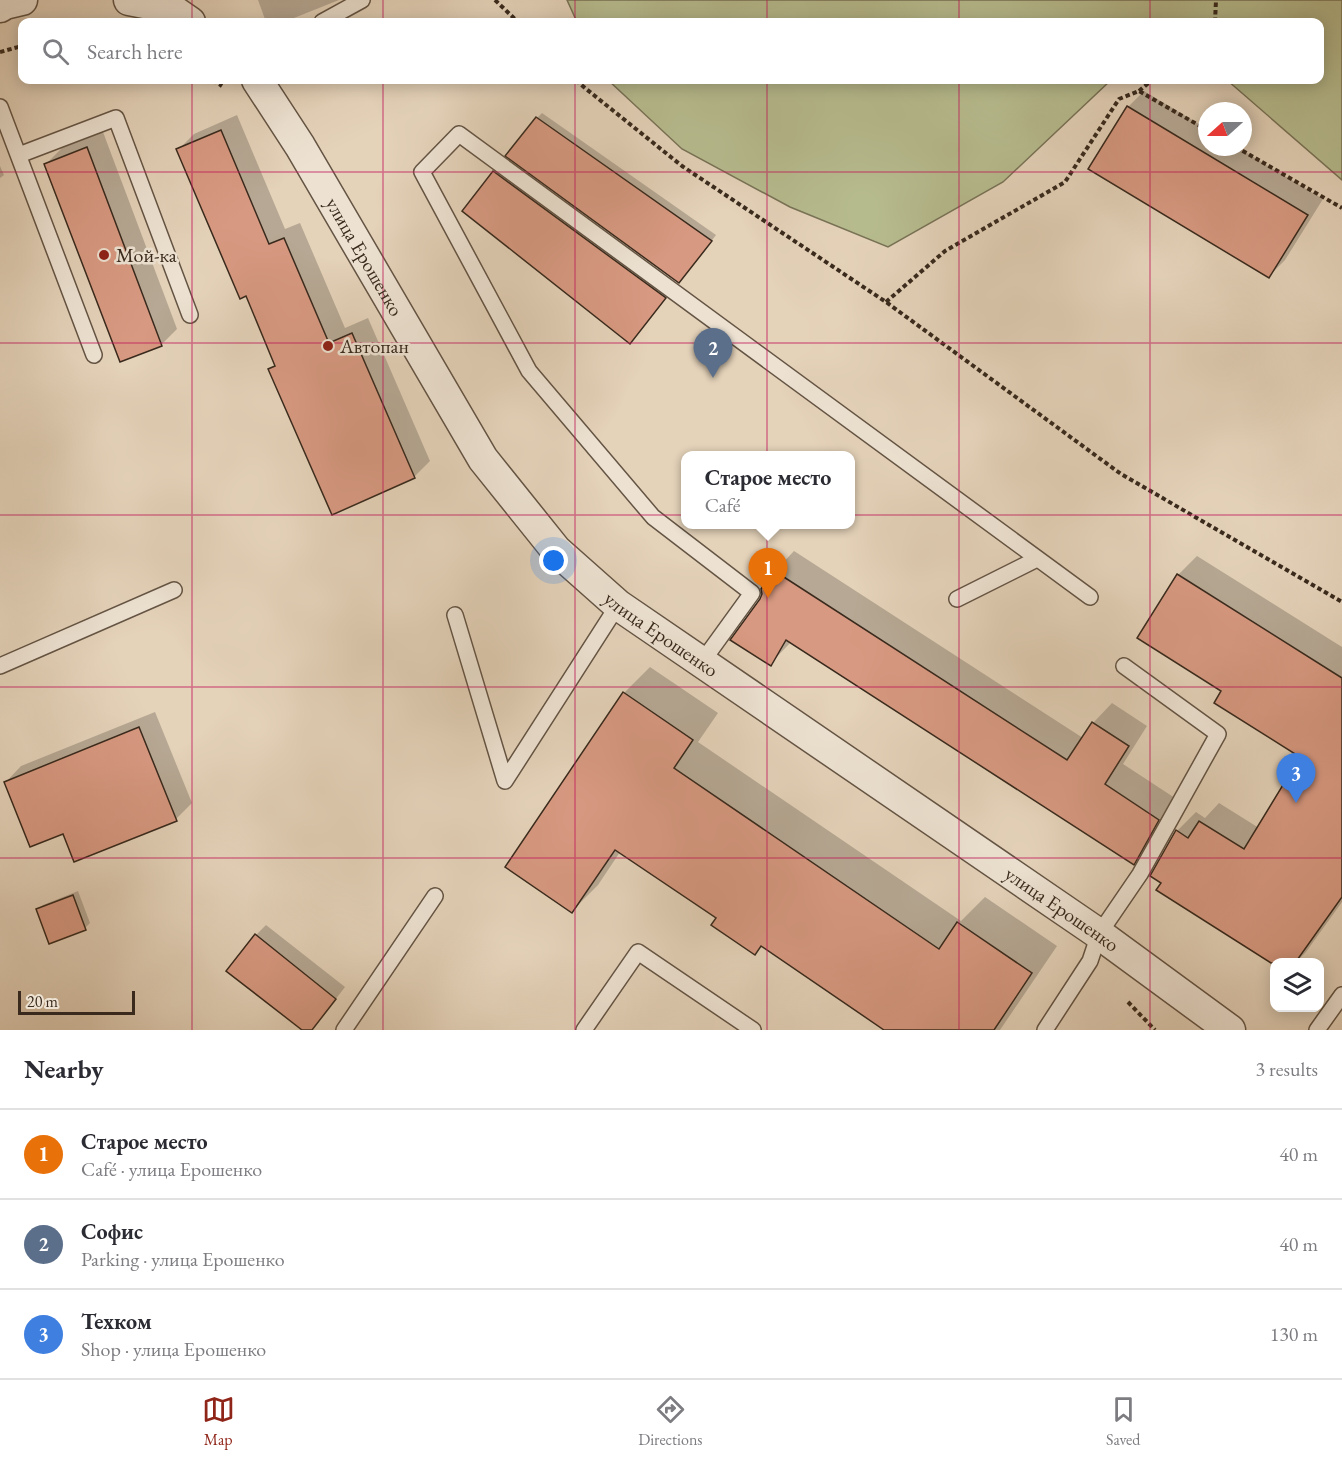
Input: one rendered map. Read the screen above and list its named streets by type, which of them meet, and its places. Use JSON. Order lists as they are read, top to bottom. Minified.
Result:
{"streets":{"street":["улица Ерошенко"]},"places":["Мой-ка","Автопан"],"scale_bar":"20 m","north":"left","page":{"search":"Search here","pins":["2","1","3"],"popup":["Старое место","Café"],"scale":"20 m","heading":["Nearby","3 results"],"list":[{"mark":"1","name":"Старое место","note":"Café · улица Ерошенко","value":"40 m"},{"mark":"2","name":"Софис","note":"Parking · улица Ерошенко","value":"40 m"},{"mark":"3","name":"Техком","note":"Shop · улица Ерошенко","value":"130 m"}],"nav":["Map","Directions","Saved"]}}
